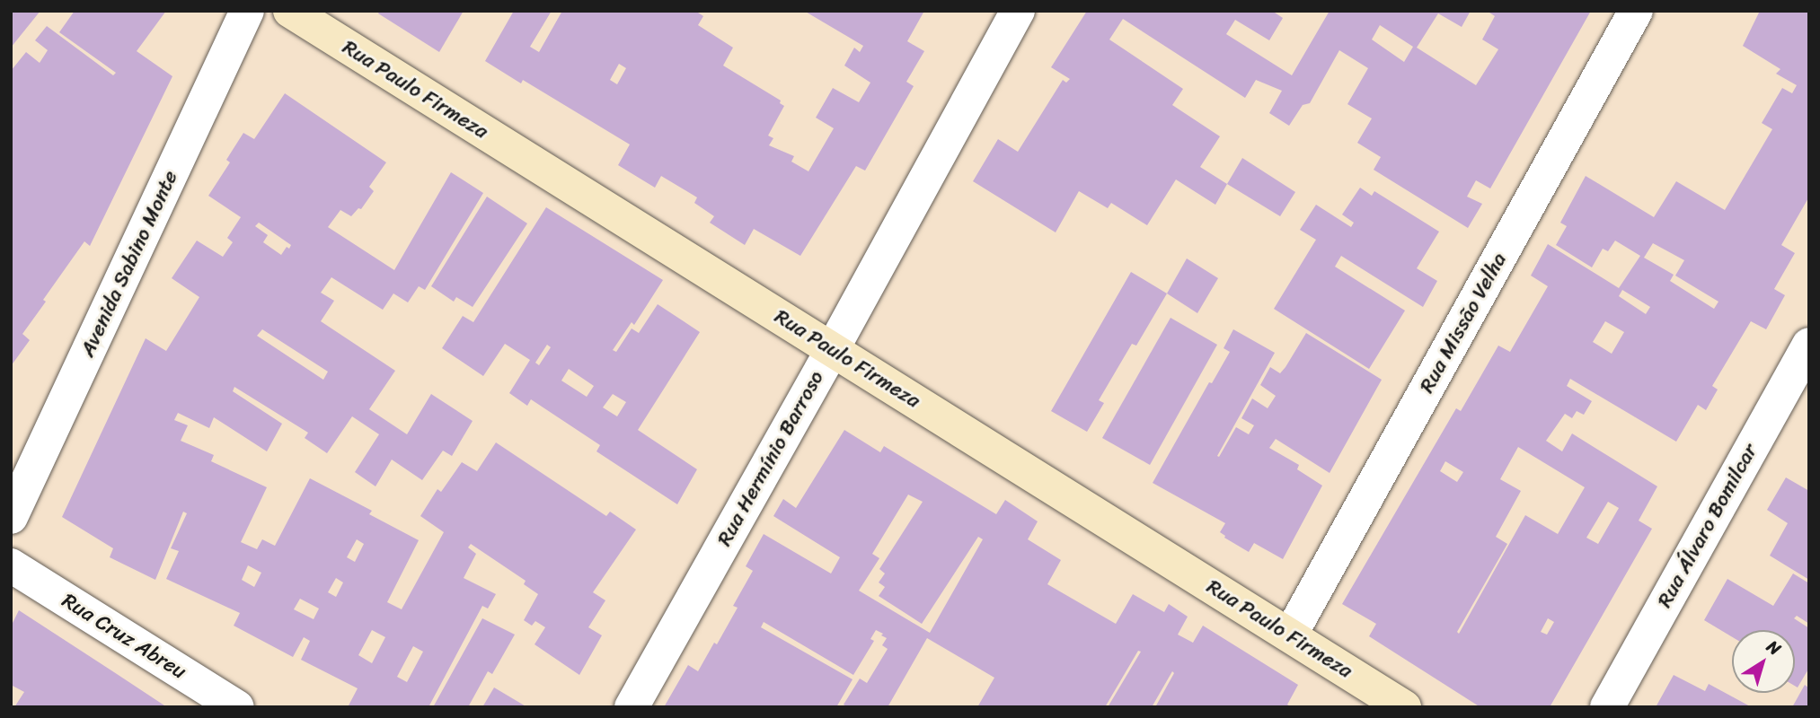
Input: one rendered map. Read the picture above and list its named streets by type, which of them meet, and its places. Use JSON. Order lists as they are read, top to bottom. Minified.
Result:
{"streets":{"street":["Rua Paulo Firmeza","Avenida Sabino Monte","Rua Missão Velha","Rua Hermínio Barroso","Rua Álvaro Bomilcar","Rua Cruz Abreu"]},"crossings":[["Rua Paulo Firmeza","Rua Missão Velha"],["Rua Paulo Firmeza","Rua Hermínio Barroso"]],"north":"top right"}
